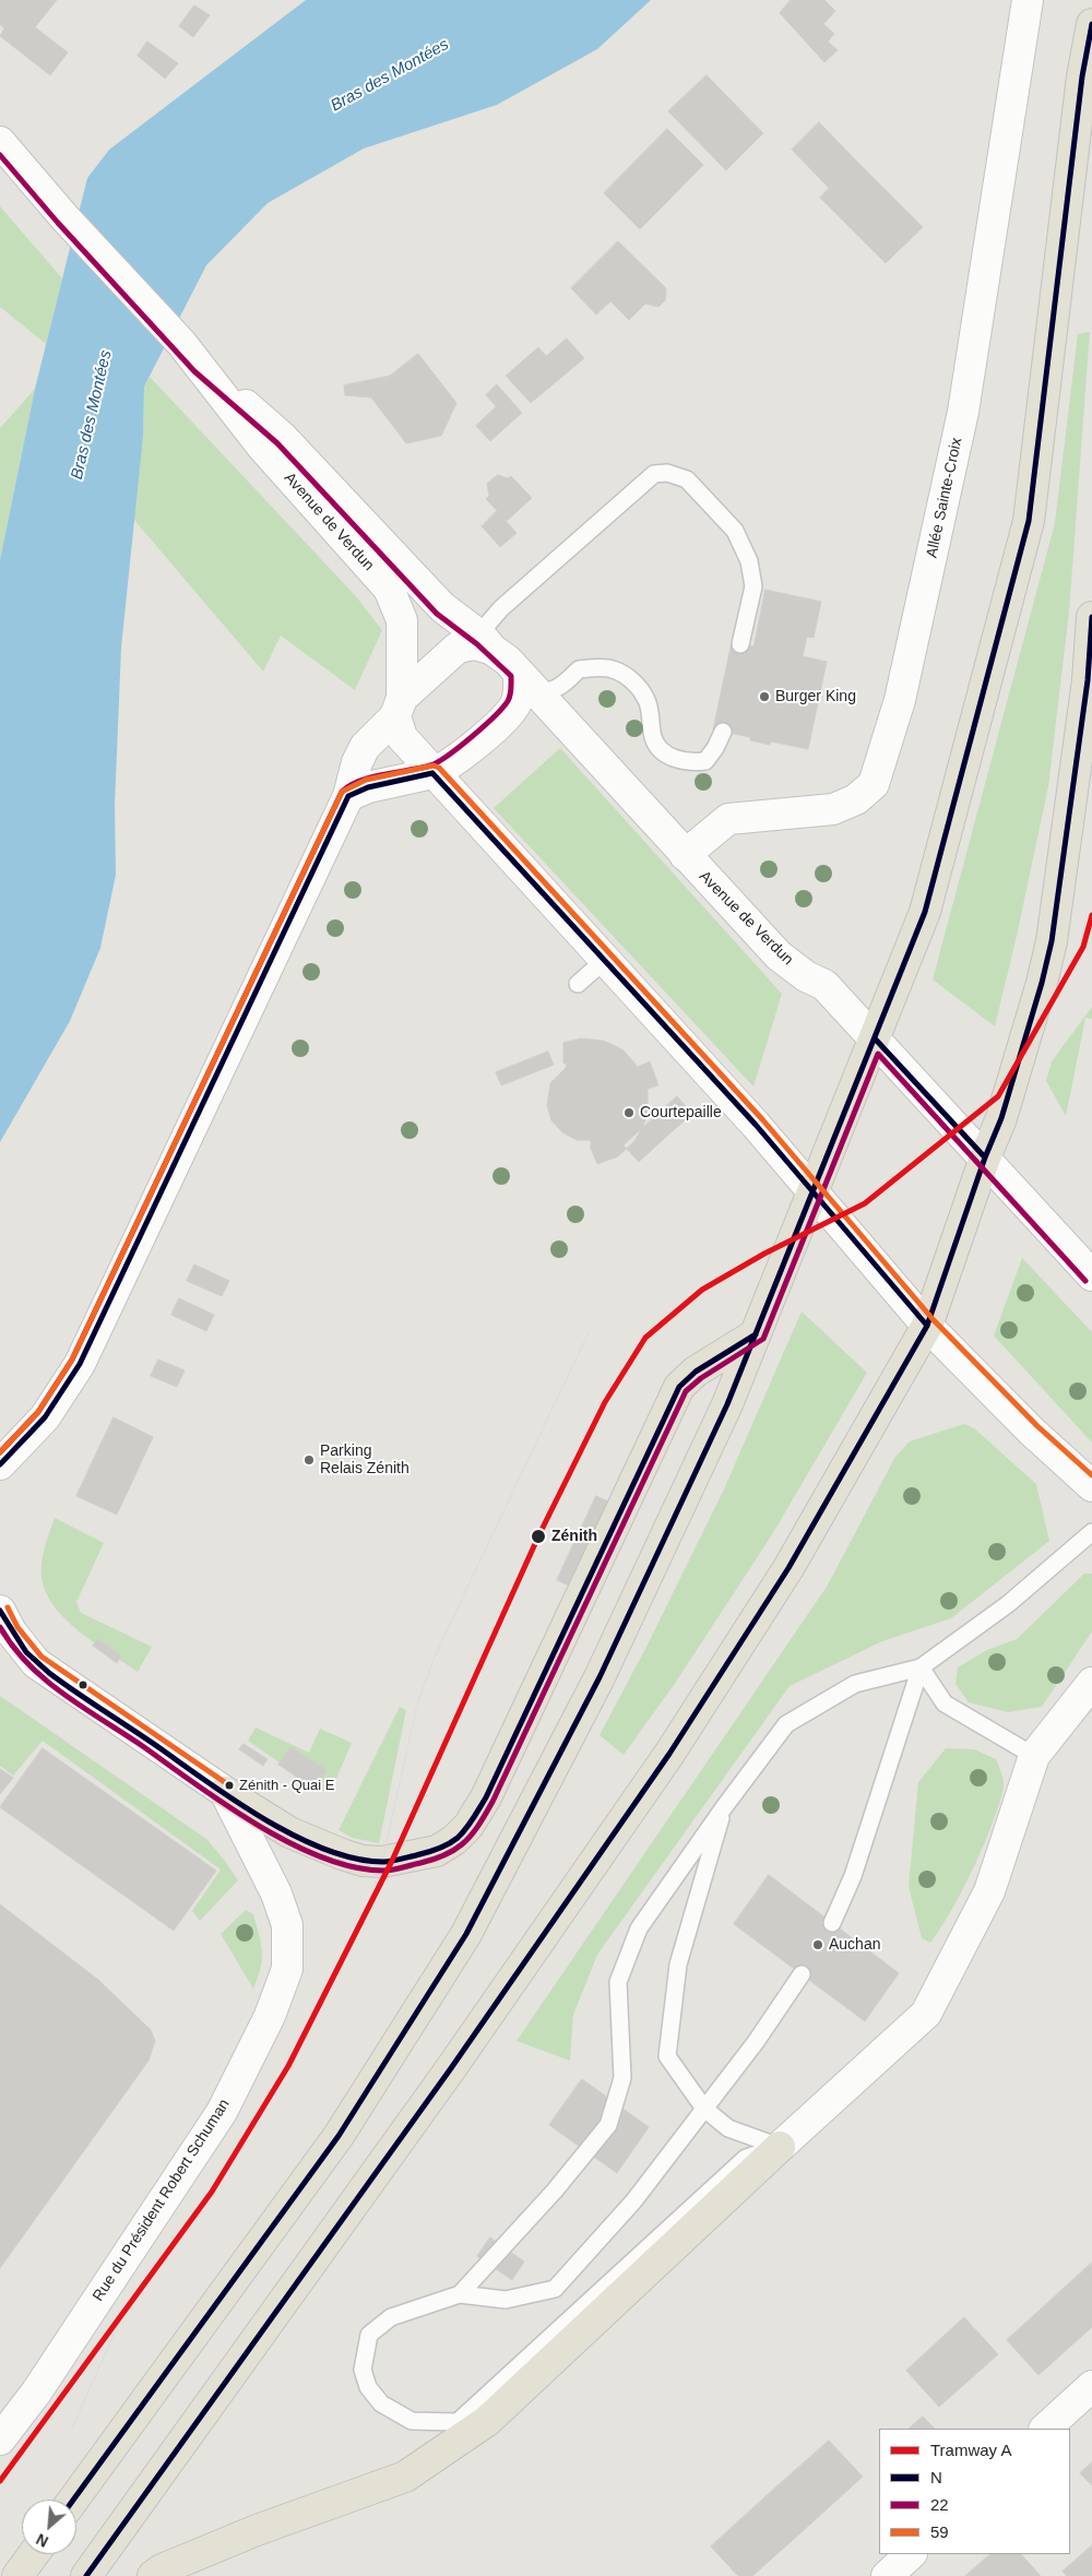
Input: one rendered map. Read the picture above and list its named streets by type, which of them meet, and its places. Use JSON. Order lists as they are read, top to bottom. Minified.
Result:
{"streets":{"street":["Allée Sainte-Croix","Avenue de Verdun","Rue du Président Robert Schuman"]},"crossings":[["Allée Sainte-Croix","Avenue de Verdun"]],"water":["Bras des Montées"],"places":["Burger King","Courtepaille","Parking Relais Zénith","Zénith","Zénith - Quai E","Auchan"],"lines":["transit line N","transit line 22","transit line 59","tram line A"],"legend":["Tramway A","N","22","59"],"north":"bottom left"}
